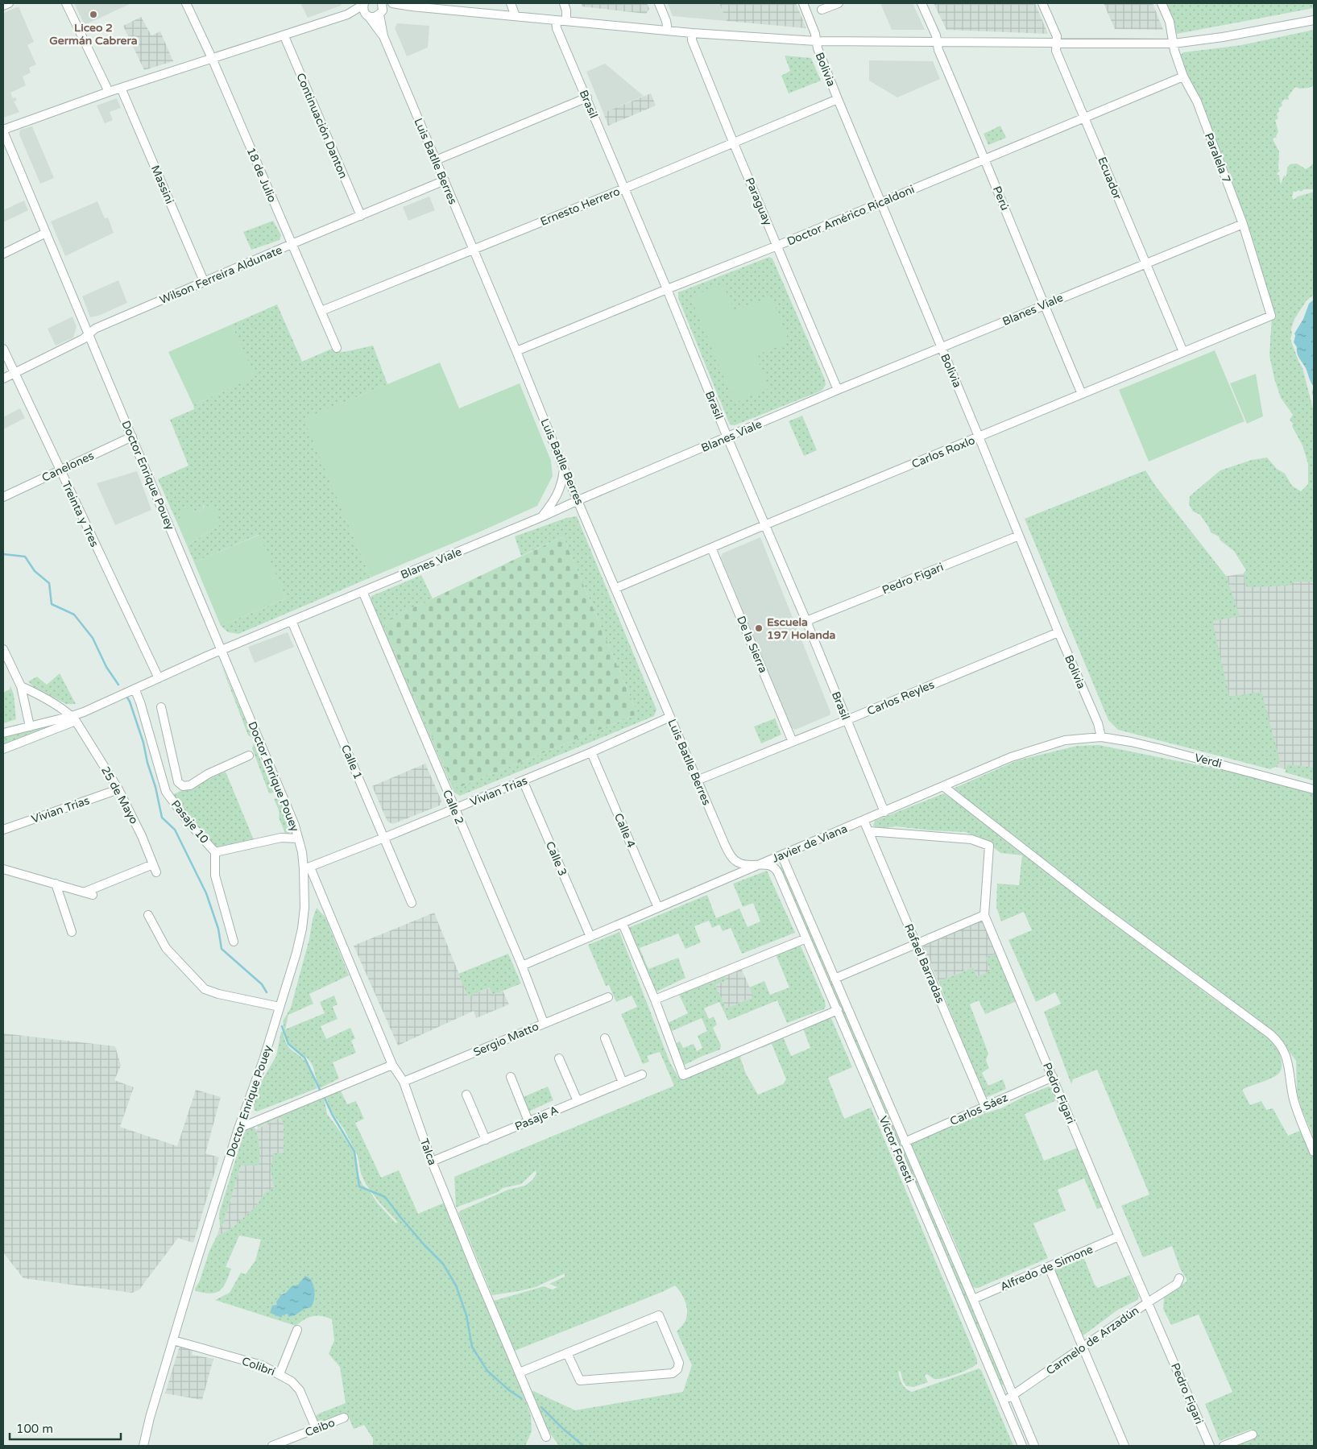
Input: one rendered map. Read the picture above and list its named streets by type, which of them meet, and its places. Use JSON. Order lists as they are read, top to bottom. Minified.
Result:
{"streets":{"street":["Bolivia","Brasil","Continuación Danton","Paralela 7","Luis Batlle Berres","18 de Julio","Ecuador","Massini","Perú","Paraguay","Ernesto Herrero","Doctor Américo Ricaldoni","Wilson Ferreira Aldunate","Blanes Viale","Carlos Roxlo","Canelones","Doctor Enrique Pouey","Treinta y Tres","Pedro Figari","De la Sierra","Carlos Reyles","Verdi","Calle 1","Vivian Trias","25 de Mayo","Calle 2","Pasaje 10","Calle 4","Javier de Viana","Calle 3","Rafael Barradas","Sergio Matto","Carlos Sáez","Pasaje A","Víctor Foresti","Talca","Alfredo de Simone","Carmelo de Arzadún","Colibrí","Ceibo"]},"crossings":[["Bolivia","Ernesto Herrero"],["Bolivia","Doctor Américo Ricaldoni"],["Bolivia","Blanes Viale"],["Bolivia","Carlos Roxlo"],["Bolivia","Pedro Figari"],["Bolivia","Carlos Reyles"],["Bolivia","Verdi"],["Bolivia","Javier de Viana"],["Brasil","Ernesto Herrero"],["Brasil","Doctor Américo Ricaldoni"],["Brasil","Blanes Viale"],["Brasil","Carlos Roxlo"],["Brasil","Pedro Figari"],["Brasil","Carlos Reyles"],["Brasil","Javier de Viana"],["Continuación Danton","Wilson Ferreira Aldunate"],["Paralela 7","Doctor Américo Ricaldoni"],["Paralela 7","Blanes Viale"],["Paralela 7","Carlos Roxlo"],["Luis Batlle Berres","Ernesto Herrero"],["Luis Batlle Berres","Doctor Américo Ricaldoni"],["Luis Batlle Berres","Wilson Ferreira Aldunate"],["Luis Batlle Berres","Blanes Viale"],["Luis Batlle Berres","Carlos Roxlo"],["Luis Batlle Berres","Carlos Reyles"],["Luis Batlle Berres","Vivian Trias"],["Luis Batlle Berres","Javier de Viana"],["Luis Batlle Berres","Víctor Foresti"],["18 de Julio","Ernesto Herrero"],["18 de Julio","Wilson Ferreira Aldunate"],["Ecuador","Doctor Américo Ricaldoni"],["Ecuador","Blanes Viale"],["Ecuador","Carlos Roxlo"],["Massini","Wilson Ferreira Aldunate"],["Perú","Doctor Américo Ricaldoni"],["Perú","Blanes Viale"],["Perú","Carlos Roxlo"],["Paraguay","Ernesto Herrero"],["Paraguay","Doctor Américo Ricaldoni"],["Paraguay","Blanes Viale"],["Wilson Ferreira Aldunate","Doctor Enrique Pouey"],["Wilson Ferreira Aldunate","Treinta y Tres"],["Blanes Viale","Doctor Enrique Pouey"],["Blanes Viale","Treinta y Tres"],["Blanes Viale","Calle 1"],["Blanes Viale","25 de Mayo"],["Blanes Viale","Calle 2"],["Blanes Viale","Pasaje 10"],["Carlos Roxlo","De la Sierra"],["Canelones","Doctor Enrique Pouey"],["Canelones","Treinta y Tres"],["Doctor Enrique Pouey","Vivian Trias"],["Doctor Enrique Pouey","Talca"],["Doctor Enrique Pouey","Colibrí"],["Pedro Figari","Rafael Barradas"],["Pedro Figari","Carlos Sáez"],["Pedro Figari","Alfredo de Simone"],["Pedro Figari","Carmelo de Arzadún"],["De la Sierra","Carlos Reyles"],["Verdi","Javier de Viana"],["Calle 1","Vivian Trias"],["Vivian Trias","25 de Mayo"],["Vivian Trias","Calle 2"],["Vivian Trias","Calle 4"],["Vivian Trias","Calle 3"],["Vivian Trias","Talca"],["Calle 2","Javier de Viana"],["Calle 2","Sergio Matto"],["Calle 4","Javier de Viana"],["Javier de Viana","Calle 3"],["Javier de Viana","Rafael Barradas"],["Javier de Viana","Víctor Foresti"],["Rafael Barradas","Carlos Sáez"],["Sergio Matto","Talca"],["Carlos Sáez","Víctor Foresti"],["Pasaje A","Talca"],["Víctor Foresti","Alfredo de Simone"],["Víctor Foresti","Carmelo de Arzadún"],["Colibrí","Ceibo"]],"places":["Liceo 2 Germán Cabrera","Escuela 197 Holanda"],"scale_bar":"100 m"}
